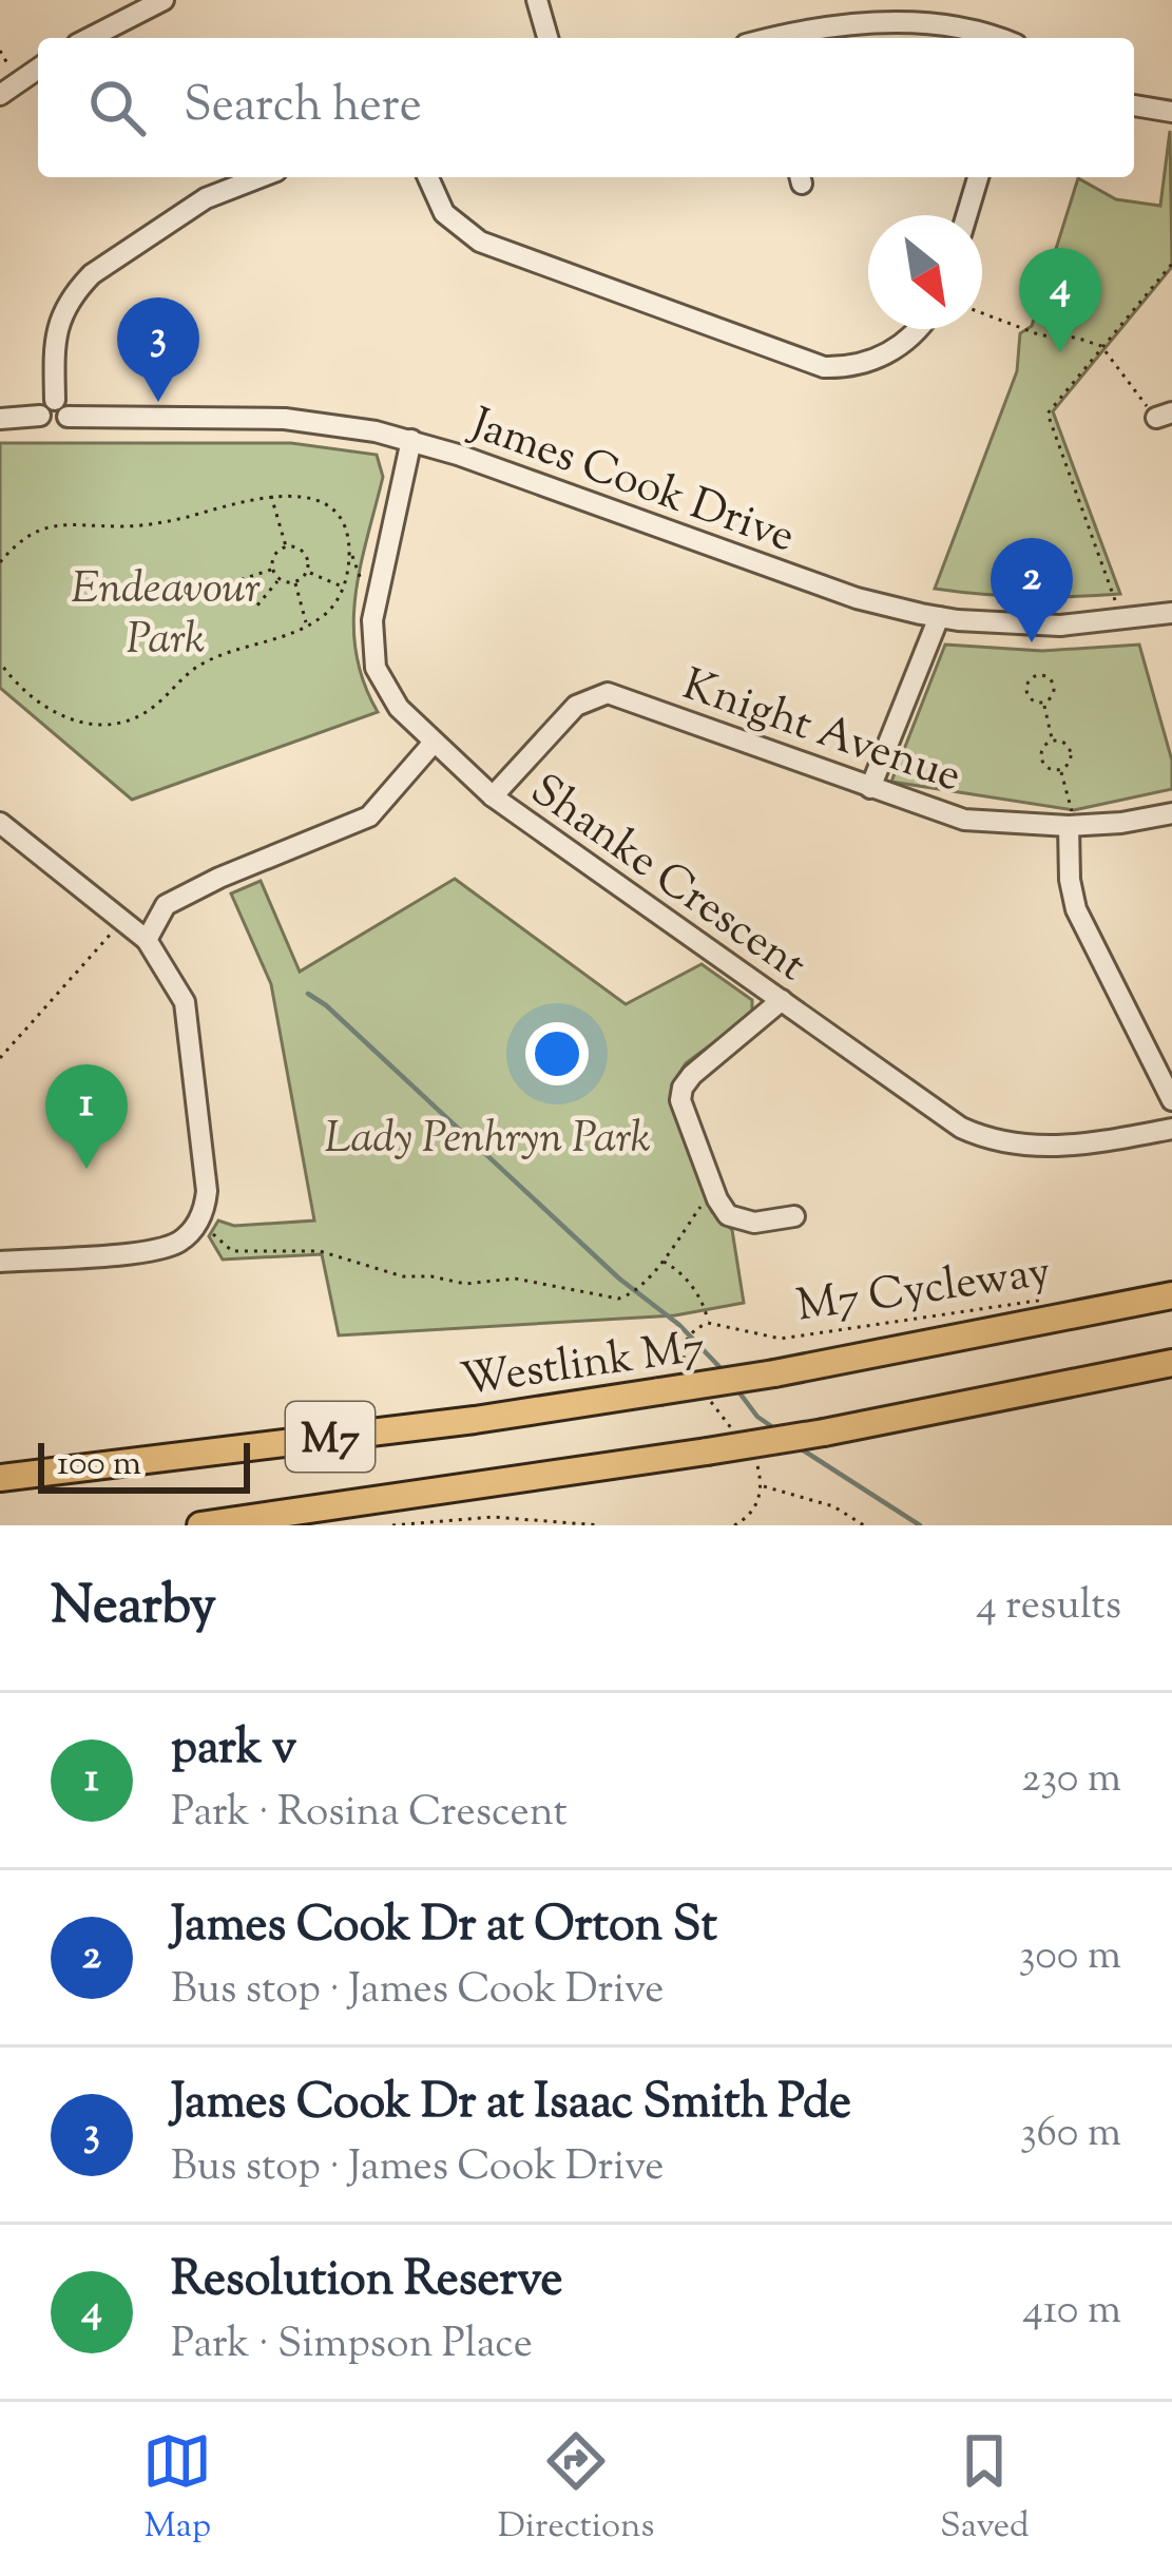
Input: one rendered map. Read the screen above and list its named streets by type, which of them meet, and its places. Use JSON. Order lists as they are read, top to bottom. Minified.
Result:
{"streets":{"highway":["Westlink M7","M7"],"street":["James Cook Drive","Knight Avenue","Shanke Crescent"],"path":["M7 Cycleway"]},"crossings":[["James Cook Drive","Shanke Crescent"],["Knight Avenue","Shanke Crescent"],["Westlink M7","M7"]],"parks":["Endeavour Park","Lady Penhryn Park"],"scale_bar":"100 m","north":"bottom right","page":{"search":"Search here","pins":["4","3","2","1"],"scale":"100 m","heading":["Nearby","4 results"],"list":[{"mark":"1","name":"park v","note":"Park · Rosina Crescent","value":"230 m"},{"mark":"2","name":"James Cook Dr at Orton St","note":"Bus stop · James Cook Drive","value":"300 m"},{"mark":"3","name":"James Cook Dr at Isaac Smith Pde","note":"Bus stop · James Cook Drive","value":"360 m"},{"mark":"4","name":"Resolution Reserve","note":"Park · Simpson Place","value":"410 m"}],"nav":["Map","Directions","Saved"]}}
